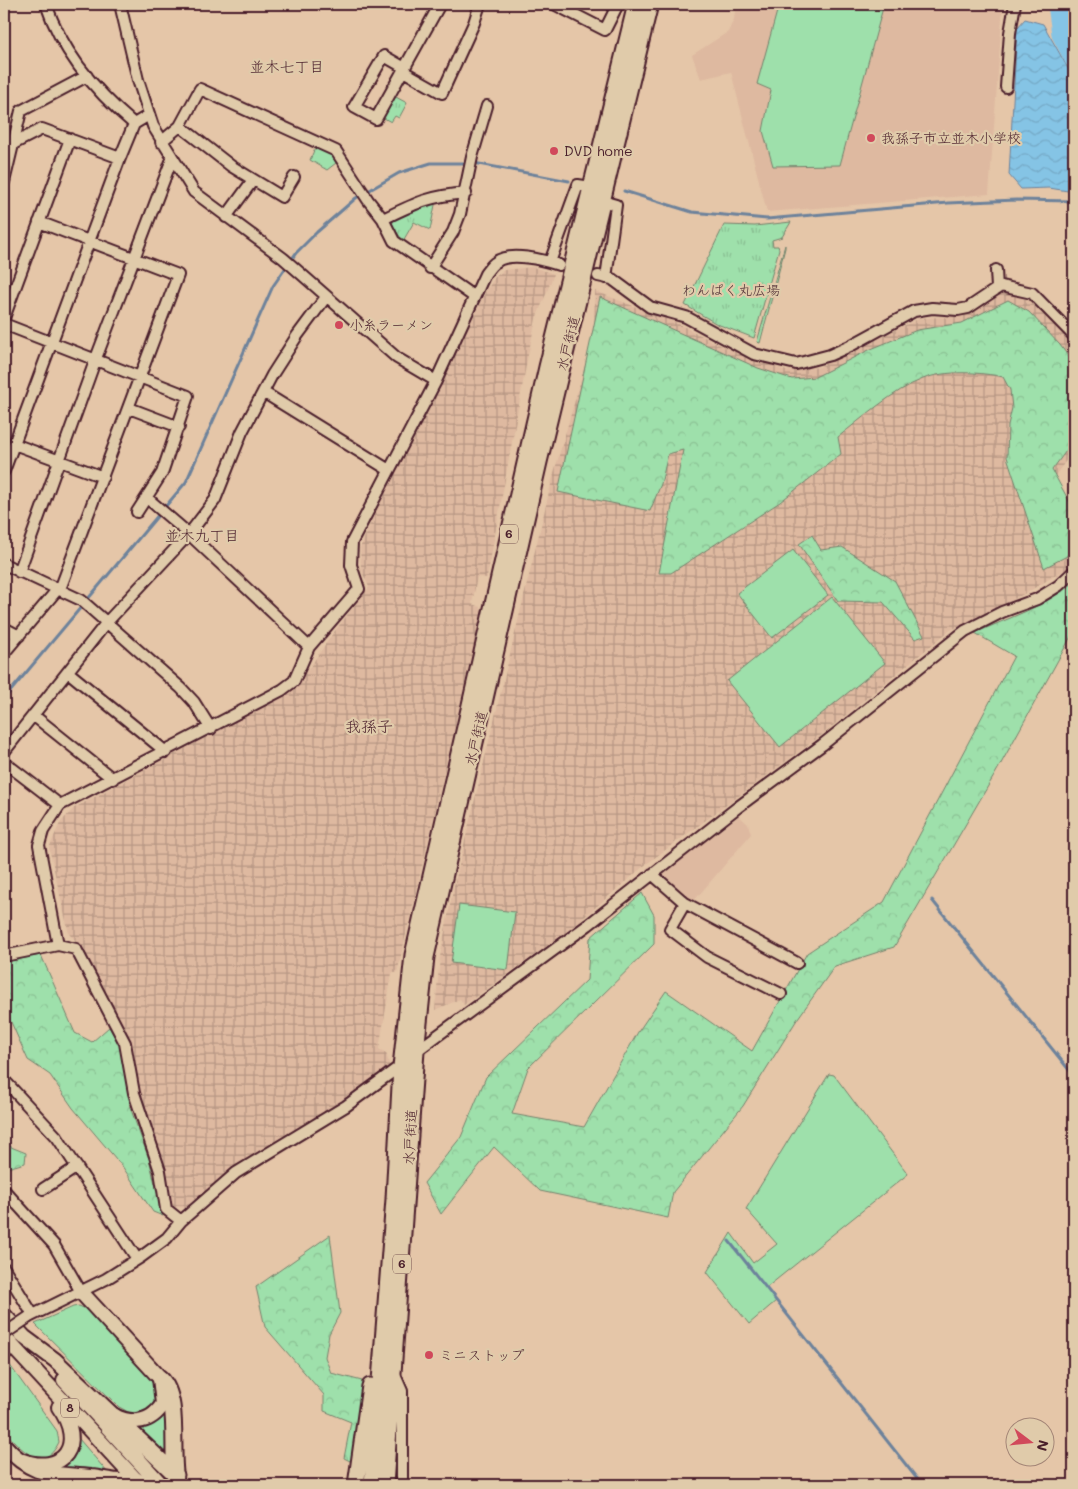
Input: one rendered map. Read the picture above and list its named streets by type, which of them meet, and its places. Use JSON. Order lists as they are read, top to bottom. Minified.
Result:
{"streets":{"highway":["水戸街道","6"],"main road":["8"]},"districts":["並木七丁目","並木九丁目","我孫子"],"parks":["わんぱく丸広場"],"places":["我孫子市立並木小学校","DVD home","小糸ラーメン","ミニストップ"],"north":"right"}
